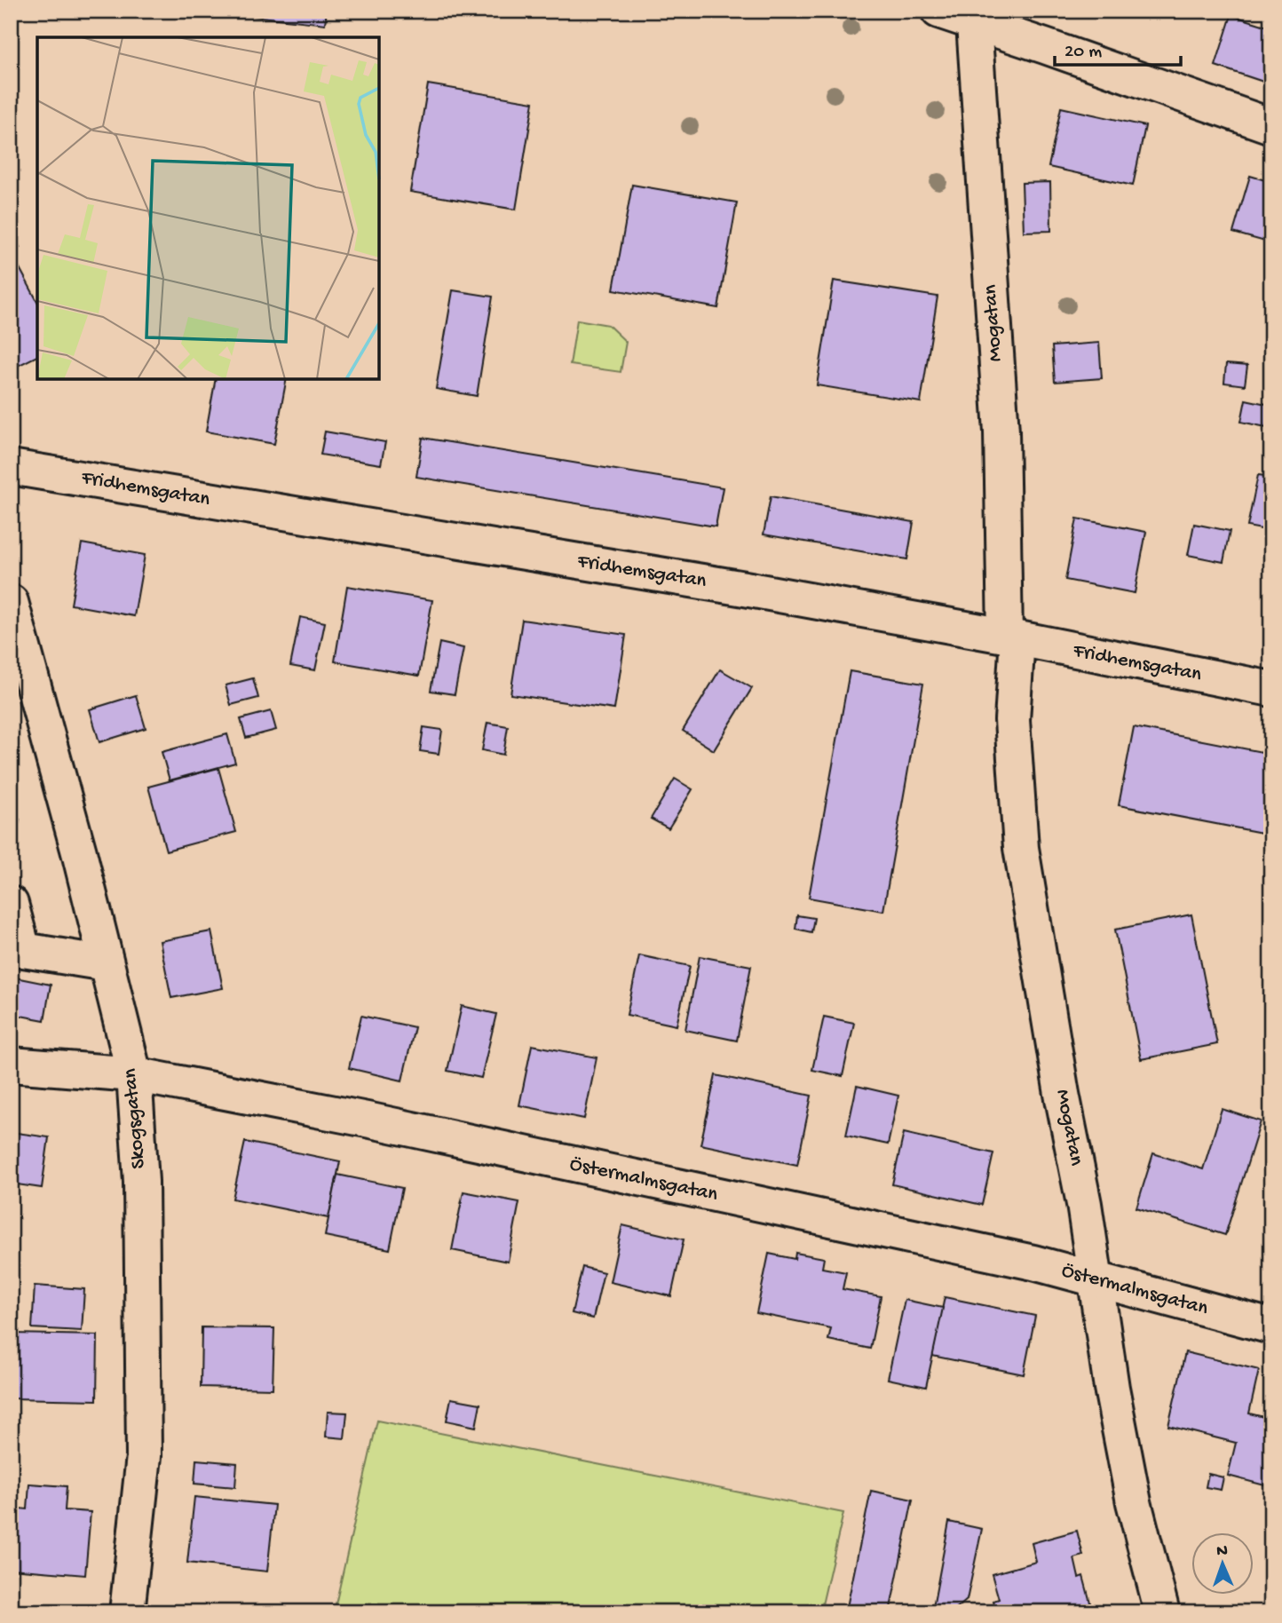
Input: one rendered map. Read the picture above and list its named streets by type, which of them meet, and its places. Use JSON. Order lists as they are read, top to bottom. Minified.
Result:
{"streets":{"street":["Mogatan","Fridhemsgatan","Skogsgatan","Östermalmsgatan"]},"crossings":[["Mogatan","Fridhemsgatan"],["Mogatan","Östermalmsgatan"],["Skogsgatan","Östermalmsgatan"]],"scale_bar":"20 m","north":"top"}
